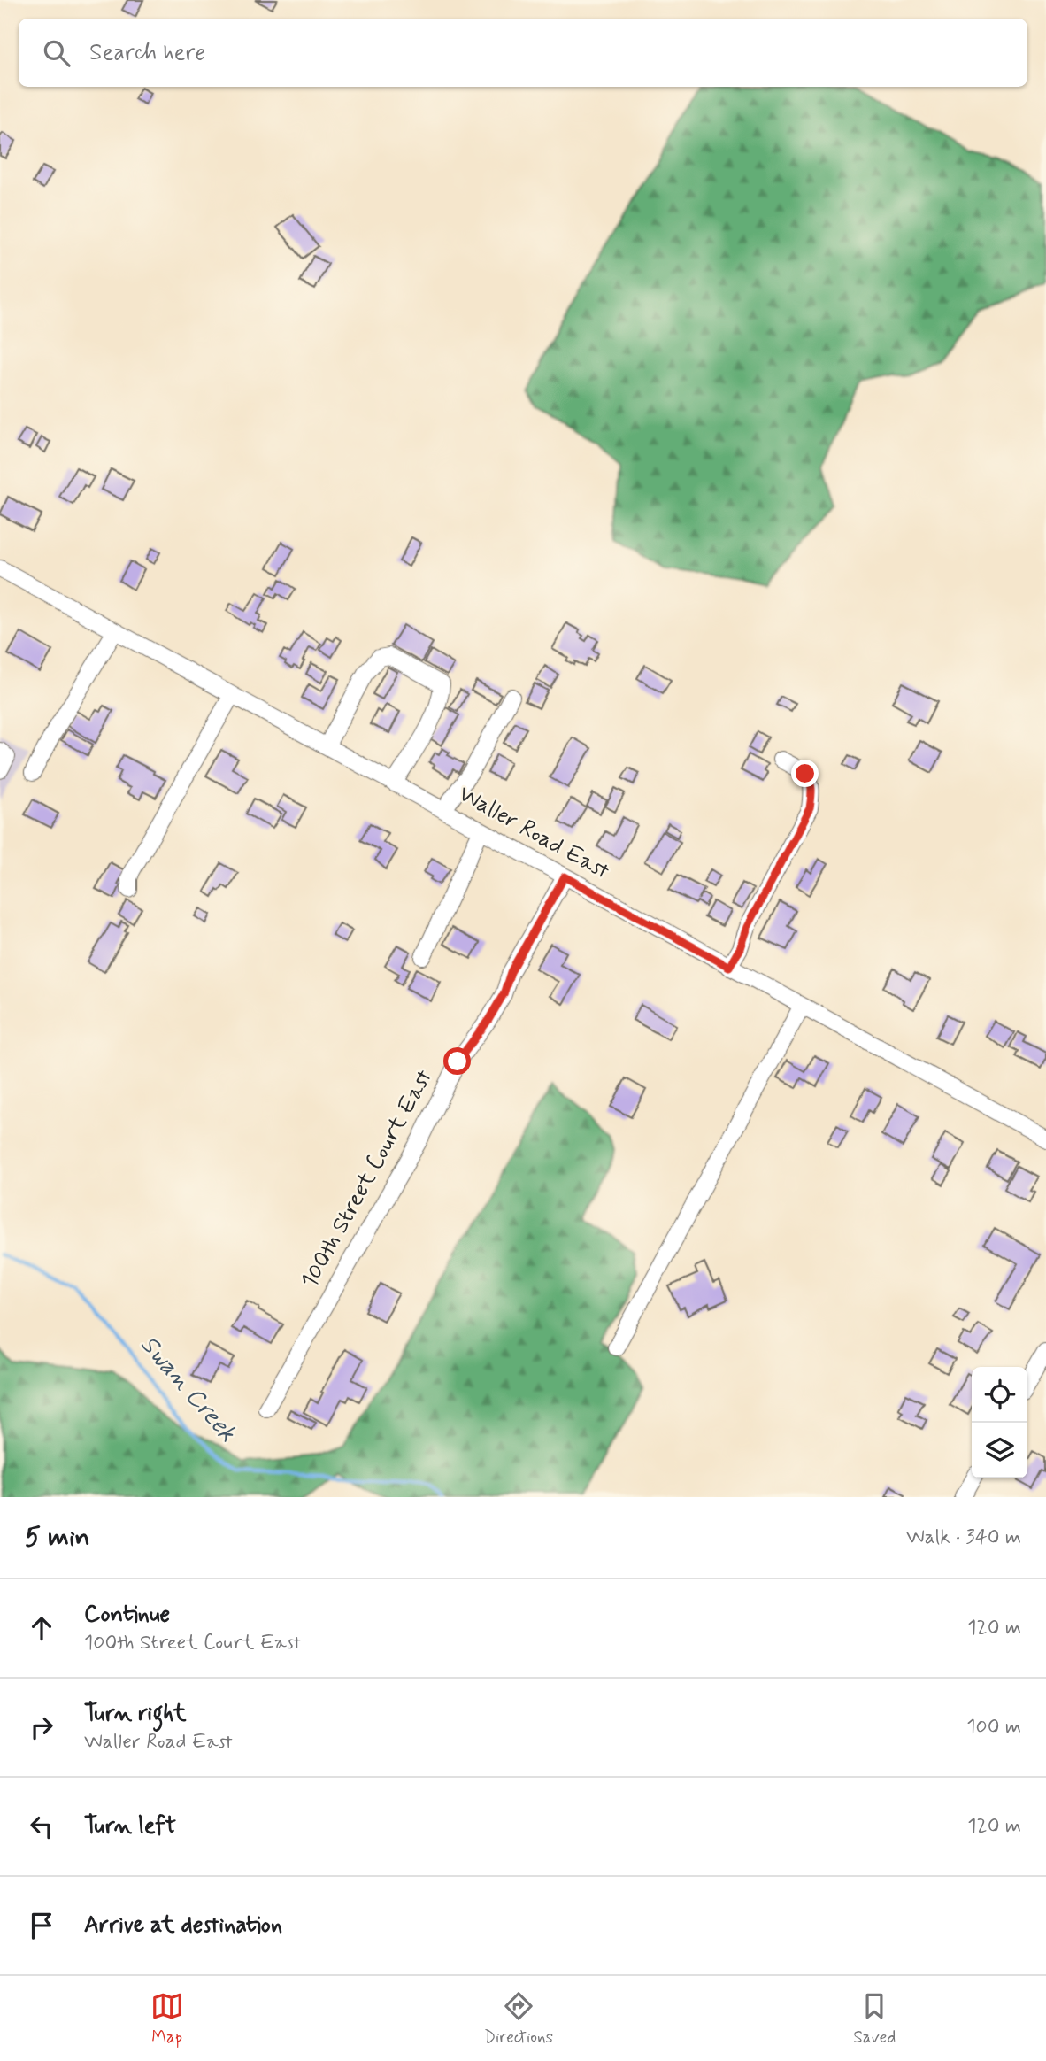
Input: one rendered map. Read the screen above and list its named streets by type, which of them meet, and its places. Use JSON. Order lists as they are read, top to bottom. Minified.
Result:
{"streets":{"street":["Waller Road East","100th Street Court East"]},"crossings":[["Waller Road East","100th Street Court East"]],"water":["Swan Creek"],"page":{"search":"Search here","heading":["5 min","Walk · 340 m"],"list":[["Continue","100th Street Court East","120 m"],["Turn right","Waller Road East","100 m"],["Turn left","120 m"],"Arrive at destination"],"nav":["Map","Directions","Saved"]}}
